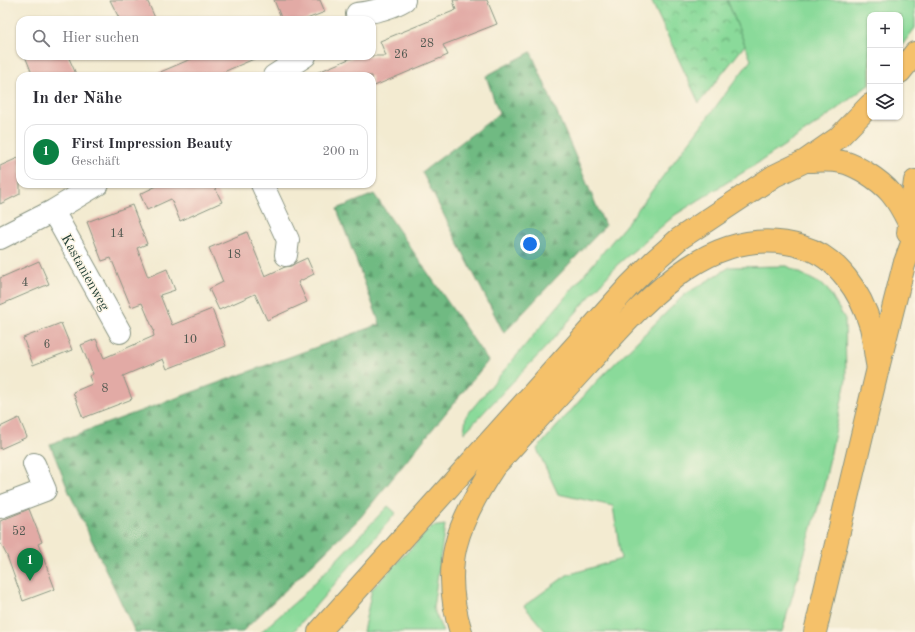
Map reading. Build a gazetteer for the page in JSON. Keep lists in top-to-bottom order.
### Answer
{
  "streets": {
    "street": ["Kastanienweg"]
  },
  "house_numbers": [
    "28",
    "26",
    "14",
    "18",
    "4",
    "10",
    "6",
    "8",
    "52"
  ],
  "page": {
    "map_buttons": ["+", "−"],
    "search": "Hier suchen",
    "heading": "In der Nähe",
    "list": [
      {
        "mark": "1",
        "name": "First Impression Beauty",
        "note": "Geschäft",
        "value": "200 m"
      }
    ],
    "pins": "1"
  }
}
